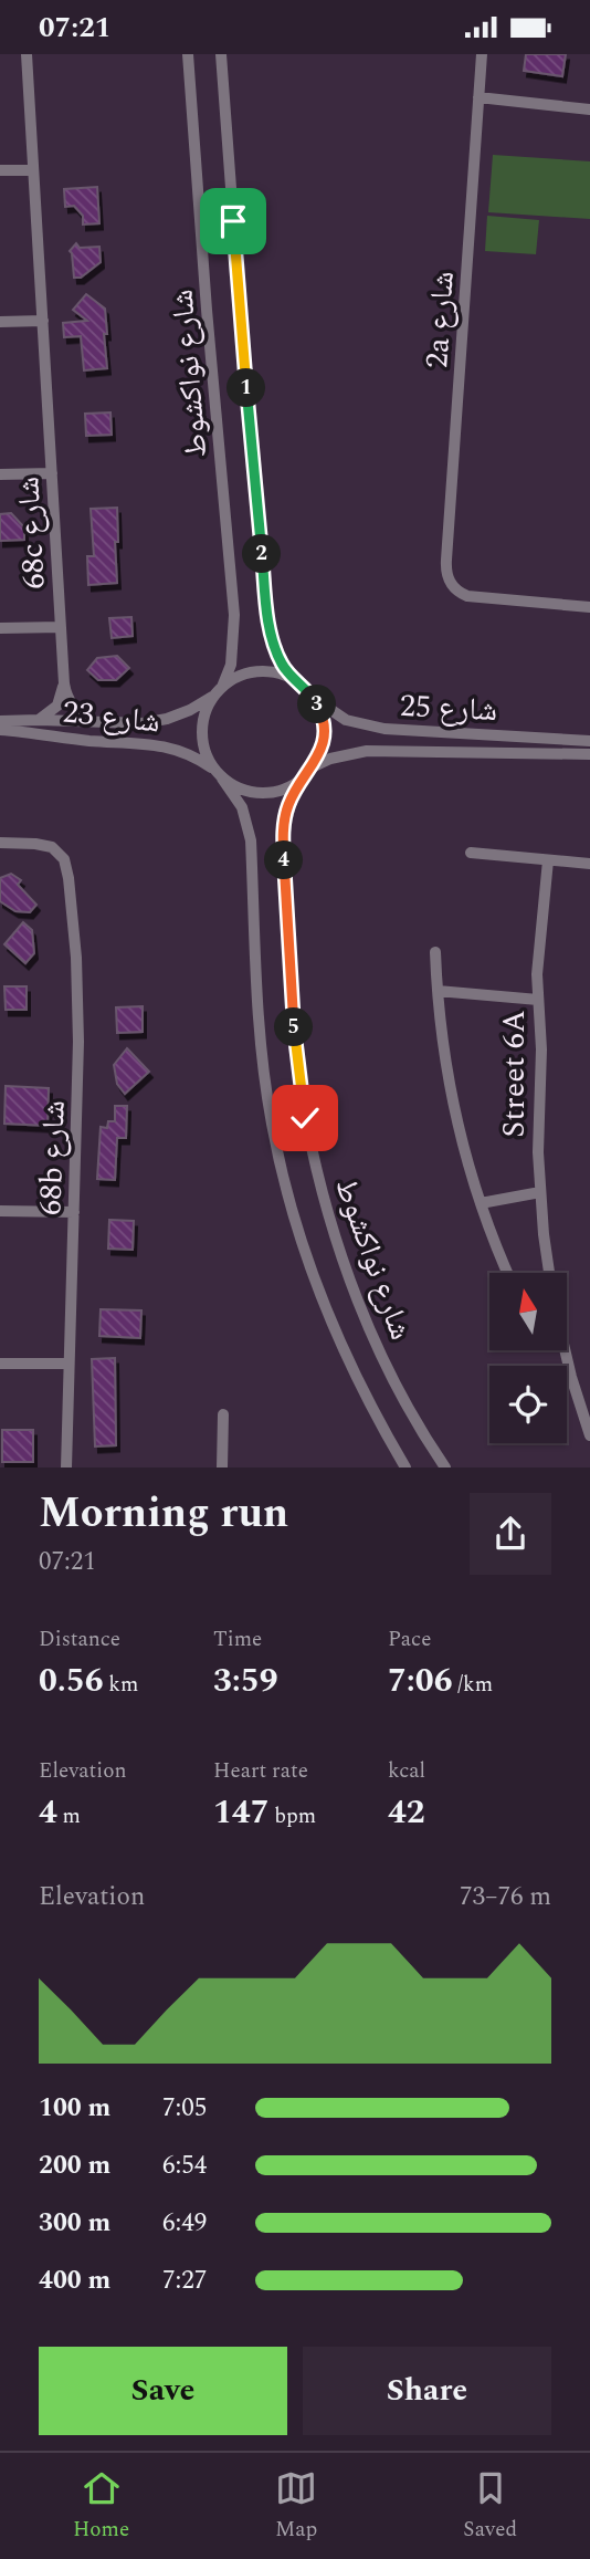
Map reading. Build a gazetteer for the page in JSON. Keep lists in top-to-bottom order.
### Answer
{
  "streets": {
    "street": [
      "2a شارع",
      "شارع نواكشوط",
      "68c شارع",
      "شارع 25",
      "شارع 23",
      "Street 6A",
      "68b شارع"
    ]
  },
  "crossings": [
    ["شارع نواكشوط", "شارع 25"],
    ["شارع نواكشوط", "شارع 23"],
    ["68c شارع", "شارع 23"],
    ["شارع 25", "شارع 23"]
  ],
  "north": "top",
  "page": {
    "status": "07:21",
    "pins": [
      "1",
      "2",
      "3",
      "4",
      "5"
    ],
    "heading": ["Morning run", "07:21"],
    "stats": [
      ["Distance", "0.56 km"],
      ["Time", "3:59"],
      ["Pace", "7:06 /km"],
      ["Elevation", "4 m"],
      ["Heart rate", "147 bpm"],
      ["kcal", "42"]
    ],
    "chart": ["Elevation", "73–76 m"],
    "list": [
      {
        "name": "100 m",
        "note": "7:05"
      },
      {
        "name": "200 m",
        "note": "6:54"
      },
      {
        "name": "300 m",
        "note": "6:49"
      },
      {
        "name": "400 m",
        "note": "7:27"
      }
    ],
    "buttons": ["Save", "Share"],
    "tabs": ["Home", "Map", "Saved"]
  }
}
